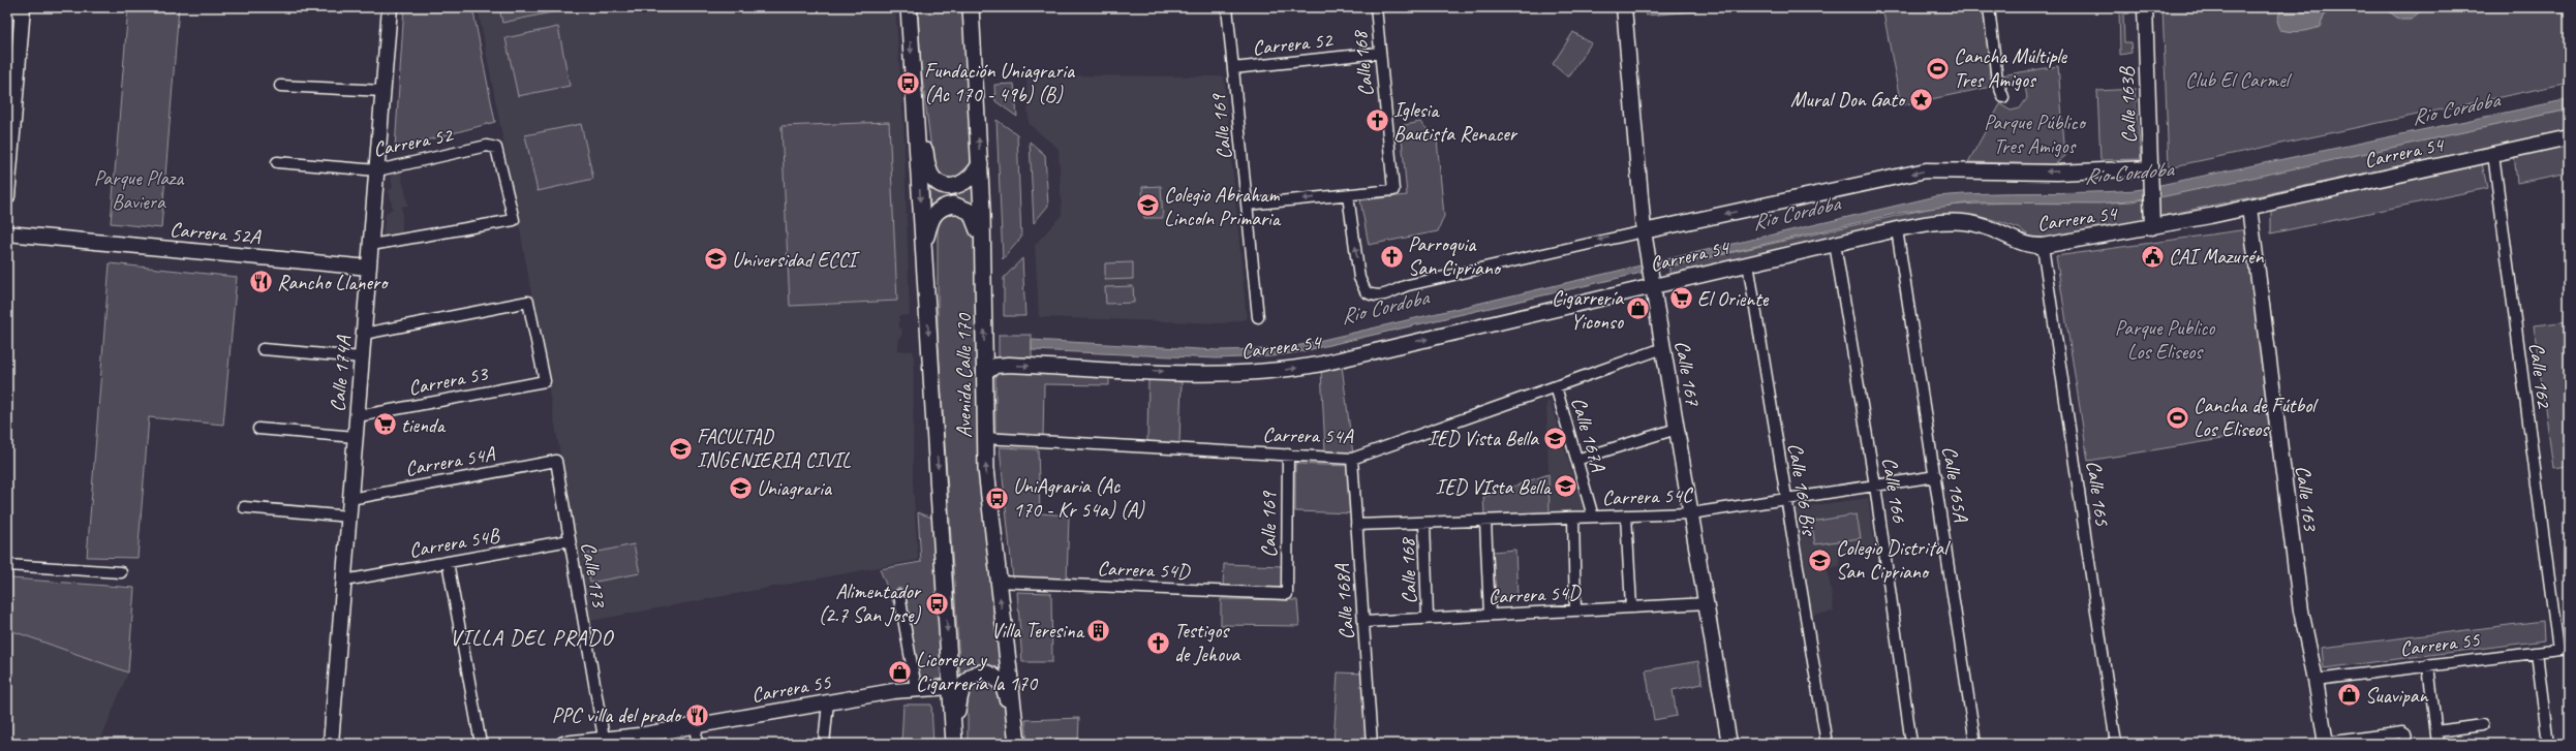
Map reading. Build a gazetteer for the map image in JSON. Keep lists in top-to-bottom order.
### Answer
{
  "streets": {
    "main road": ["Avenida Calle 170"],
    "street": [
      "Carrera 52",
      "Calle 168",
      "Calle 163B",
      "Calle 169",
      "Carrera 54",
      "Carrera 52A",
      "Calle 167",
      "Calle 174A",
      "Calle 162",
      "Carrera 53",
      "Calle 167A",
      "Carrera 54A",
      "Calle 165A",
      "Calle 166 Bis",
      "Calle 166",
      "Calle 165",
      "Carrera 54C",
      "Calle 163",
      "Carrera 54B",
      "Carrera 54D",
      "Calle 173",
      "Calle 168A",
      "Carrera 55"
    ]
  },
  "crossings": [
    ["Carrera 52", "Calle 168"],
    ["Carrera 52", "Calle 169"],
    ["Carrera 52", "Calle 174A"],
    ["Calle 168", "Carrera 54"],
    ["Calle 168", "Carrera 54C"],
    ["Calle 168", "Carrera 54D"],
    ["Calle 163B", "Carrera 54"],
    ["Calle 169", "Carrera 54A"],
    ["Calle 169", "Carrera 54D"],
    ["Carrera 54", "Calle 167"],
    ["Carrera 54", "Calle 162"],
    ["Carrera 54", "Avenida Calle 170"],
    ["Carrera 54", "Calle 165A"],
    ["Carrera 54", "Calle 166 Bis"],
    ["Carrera 54", "Calle 166"],
    ["Carrera 54", "Calle 165"],
    ["Carrera 54", "Calle 163"],
    ["Carrera 52A", "Calle 174A"],
    ["Calle 167", "Carrera 54A"],
    ["Calle 167", "Carrera 54C"],
    ["Calle 167", "Carrera 54D"],
    ["Calle 174A", "Carrera 53"],
    ["Calle 174A", "Carrera 54A"],
    ["Calle 174A", "Carrera 54B"],
    ["Calle 162", "Carrera 55"],
    ["Avenida Calle 170", "Carrera 54A"],
    ["Avenida Calle 170", "Carrera 54D"],
    ["Avenida Calle 170", "Carrera 55"],
    ["Calle 167A", "Carrera 54A"],
    ["Calle 167A", "Carrera 54C"],
    ["Carrera 54A", "Calle 173"],
    ["Carrera 54A", "Calle 168A"],
    ["Calle 165A", "Carrera 54C"],
    ["Calle 166 Bis", "Carrera 54C"],
    ["Calle 166", "Carrera 54C"],
    ["Carrera 54C", "Calle 168A"],
    ["Calle 163", "Carrera 55"],
    ["Carrera 54B", "Calle 173"],
    ["Carrera 54D", "Calle 168A"],
    ["Calle 173", "Carrera 55"]
  ],
  "districts": ["VILLA DEL PRADO"],
  "water": ["Rio Cordoba"],
  "parks": [
    "Club El Carmel",
    "Parque Público Tres Amigos",
    "Parque Plaza Baviera",
    "Parque Publico Los Eliseos"
  ],
  "places": {
    "sports": ["Cancha Múltiple Tres Amigos", "Cancha de Fútbol Los Eliseos"],
    "bus stop": ["Fundación Uniagraria (Ac 170 - 49b) (B)", "UniAgraria (Ac 170 - Kr 54a) (A)", "Alimentador (2.7 San Jose)"],
    "place": ["Mural Don Gato"],
    "church": ["Iglesia Bautista Renacer", "Parroquia San Cipriano", "Testigos de Jehova"],
    "school or university": [
      "Colegio Abraham Lincoln Primaria",
      "Universidad ECCI",
      "IED Vista Bella",
      "FACULTAD INGENIERIA CIVIL",
      "IED VIsta Bella",
      "Uniagraria",
      "Colegio Distrital San Cipriano"
    ],
    "public building": ["CAI Mazurén"],
    "restaurant": ["Rancho Llanero", "PPC villa del prado"],
    "supermarket": ["El Oriente", "tienda"],
    "shop": ["Cigarrería Yiconso", "Licorera y Cigarrería la 170", "Suavipan"],
    "building": ["Villa Teresina"]
  }
}
